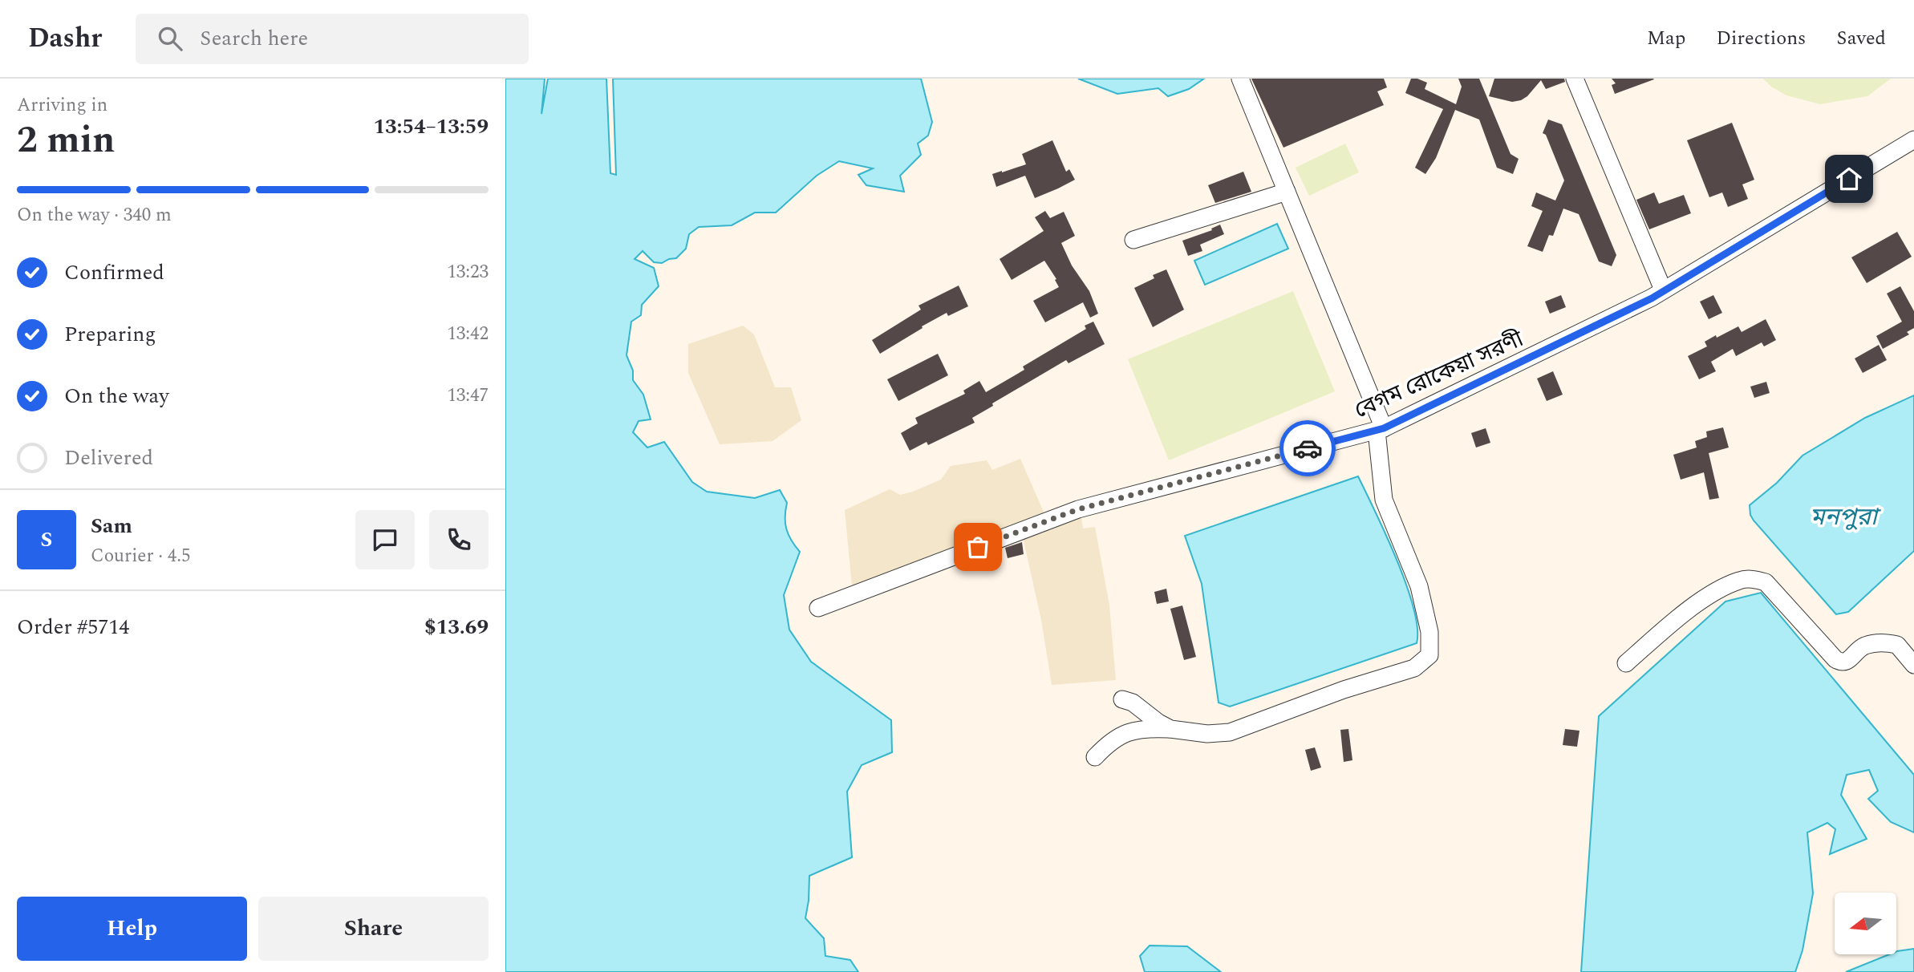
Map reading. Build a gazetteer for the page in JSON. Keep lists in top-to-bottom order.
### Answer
{
  "streets": {
    "street": ["বেগম রোকেয়া সরণী"]
  },
  "water": ["মনপুরা"],
  "north": "left",
  "page": {
    "header": "Dashr",
    "search": "Search here",
    "nav": ["Map", "Directions", "Saved"],
    "heading": ["2 min", "Arriving in", "13:54–13:59"],
    "panel": [
      "Sam",
      "Courier · 4.5",
      "Order #5714",
      "$13.69"
    ],
    "bar": "On the way · 340 m",
    "list": [
      ["Confirmed", "13:23"],
      ["Preparing", "13:42"],
      ["On the way", "13:47"],
      "Delivered"
    ],
    "round": "S",
    "buttons": ["Help", "Share"]
  }
}
